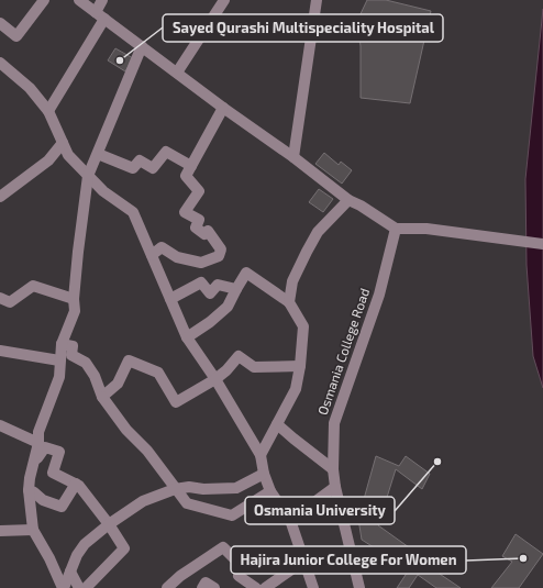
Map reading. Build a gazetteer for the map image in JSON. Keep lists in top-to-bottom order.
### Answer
{
  "streets": {
    "street": ["Osmania College Road"]
  },
  "places": ["Sayed Qurashi Multispeciality Hospital", "Osmania University", "Hajira Junior College For Women"]
}
